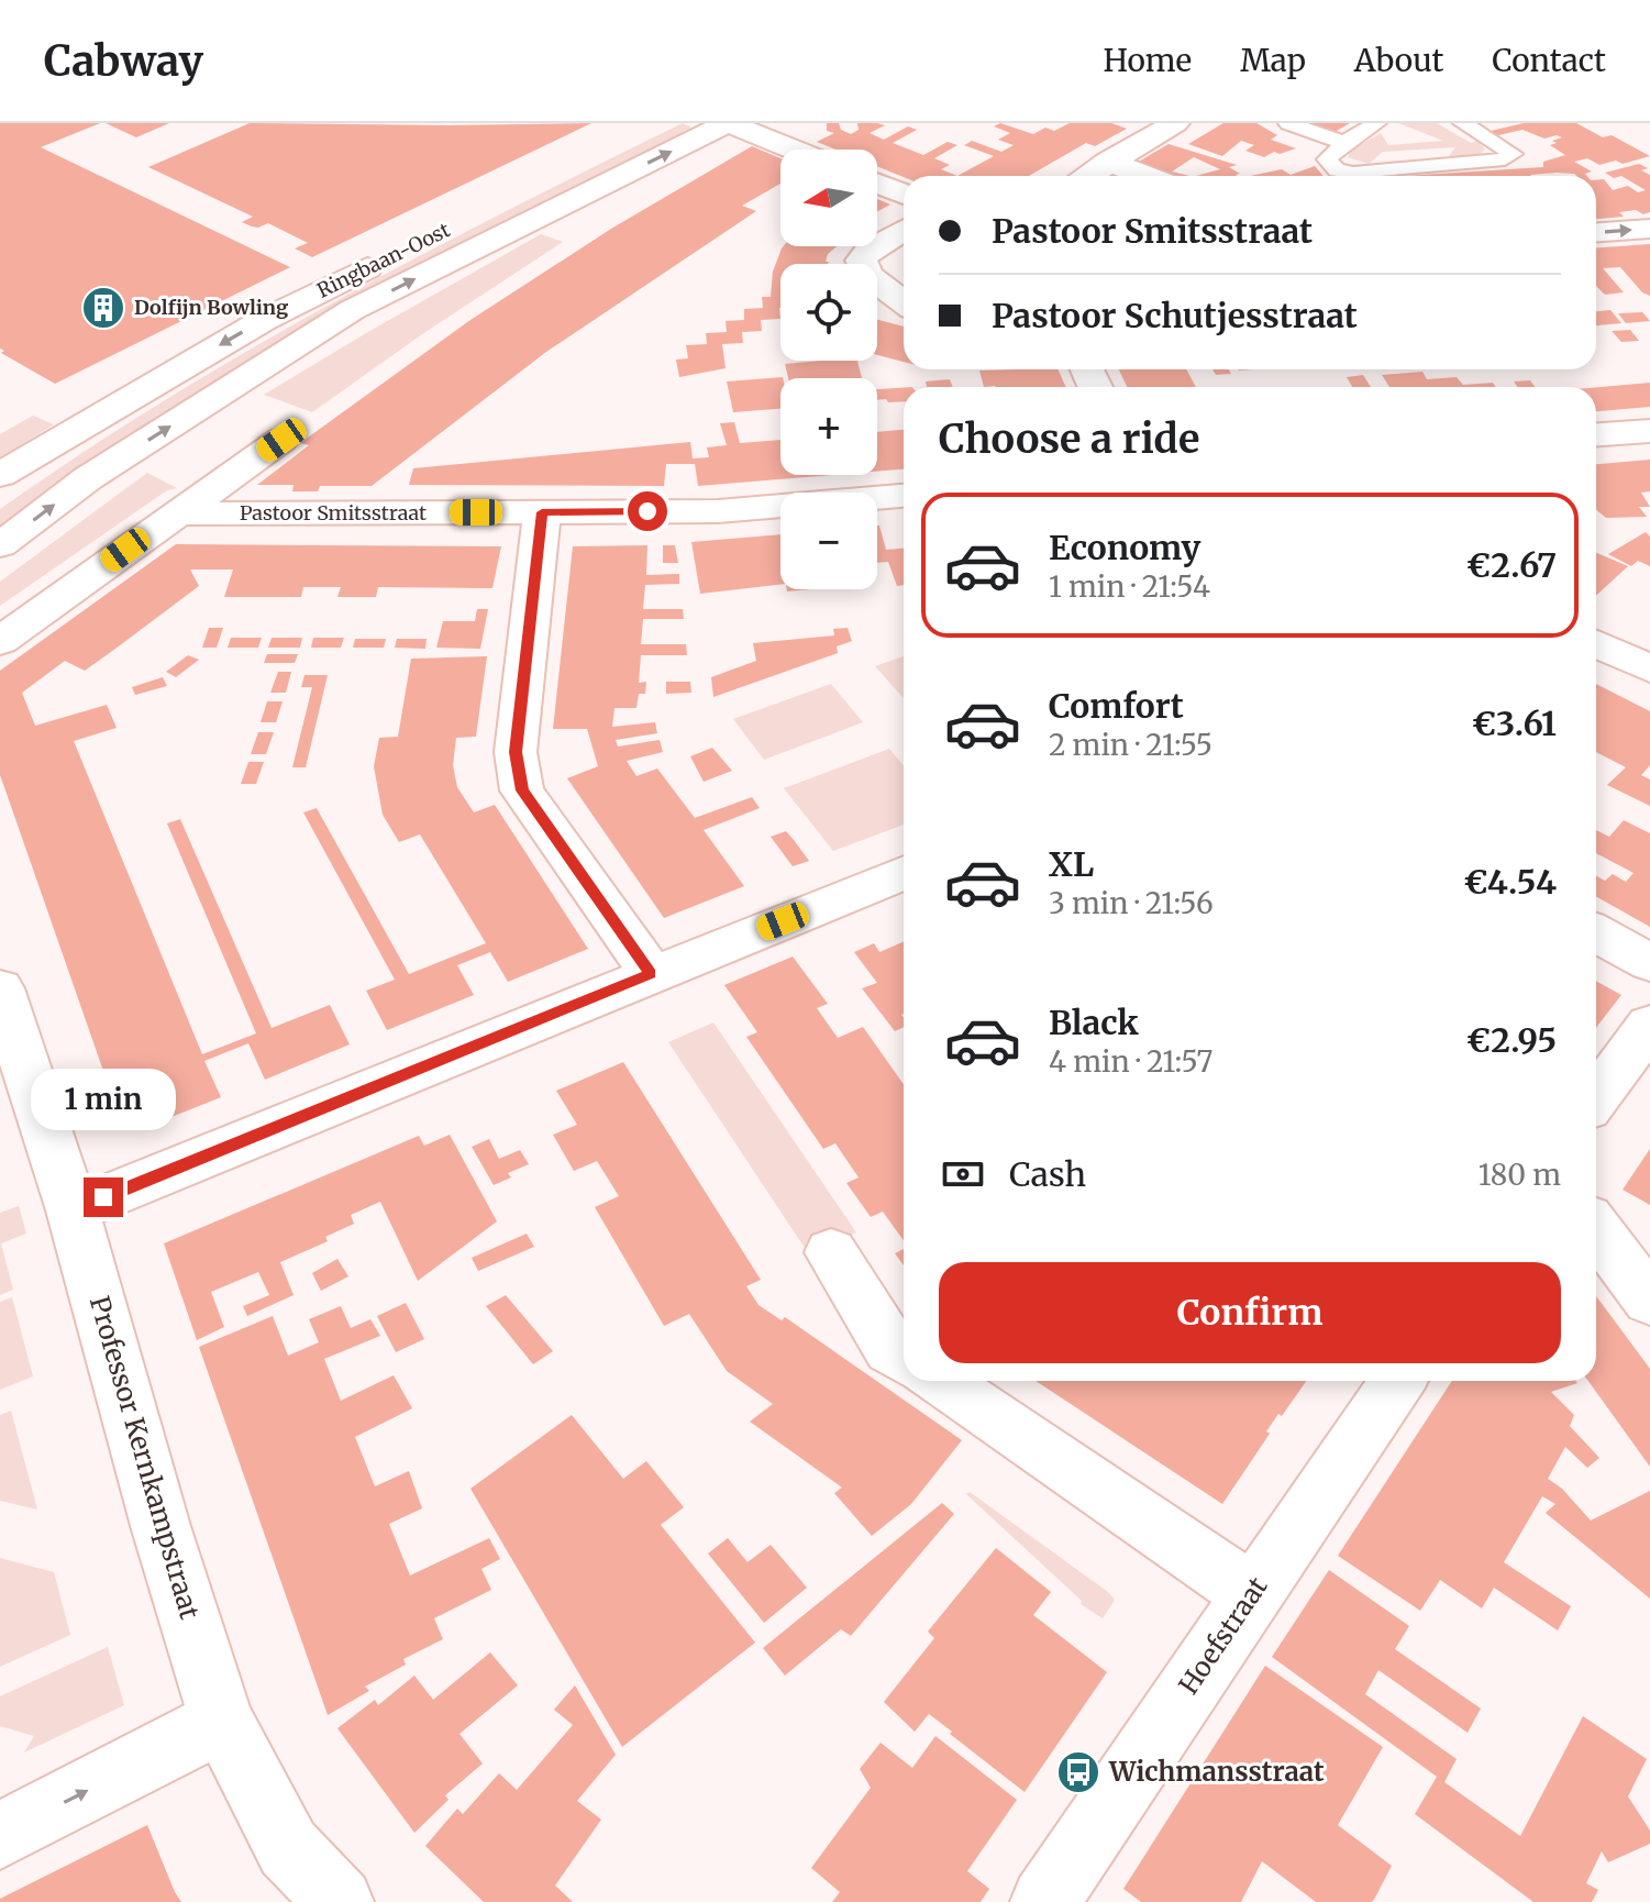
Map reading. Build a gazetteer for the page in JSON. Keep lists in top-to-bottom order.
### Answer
{
  "streets": {
    "street": [
      "Ringbaan-Oost",
      "Pastoor Smitsstraat",
      "Professor Kernkampstraat",
      "Hoefstraat"
    ]
  },
  "places": {
    "building": ["Dolfijn Bowling"],
    "bus stop": ["Wichmansstraat"]
  },
  "north": "left",
  "page": {
    "header": "Cabway",
    "nav": [
      "Home",
      "Map",
      "About",
      "Contact"
    ],
    "map_buttons": ["+", "−"],
    "banner": ["Pastoor Smitsstraat", "Pastoor Schutjesstraat"],
    "heading": "Choose a ride",
    "list": [
      {
        "name": "Economy",
        "note": "1 min · 21:54",
        "value": "€2.67"
      },
      {
        "name": "Comfort",
        "note": "2 min · 21:55",
        "value": "€3.61"
      },
      {
        "name": "XL",
        "note": "3 min · 21:56",
        "value": "€4.54"
      },
      {
        "name": "Black",
        "note": "4 min · 21:57",
        "value": "€2.95"
      }
    ],
    "bubble": "1 min",
    "pay": ["Cash", "180 m"],
    "buttons": "Confirm"
  }
}
